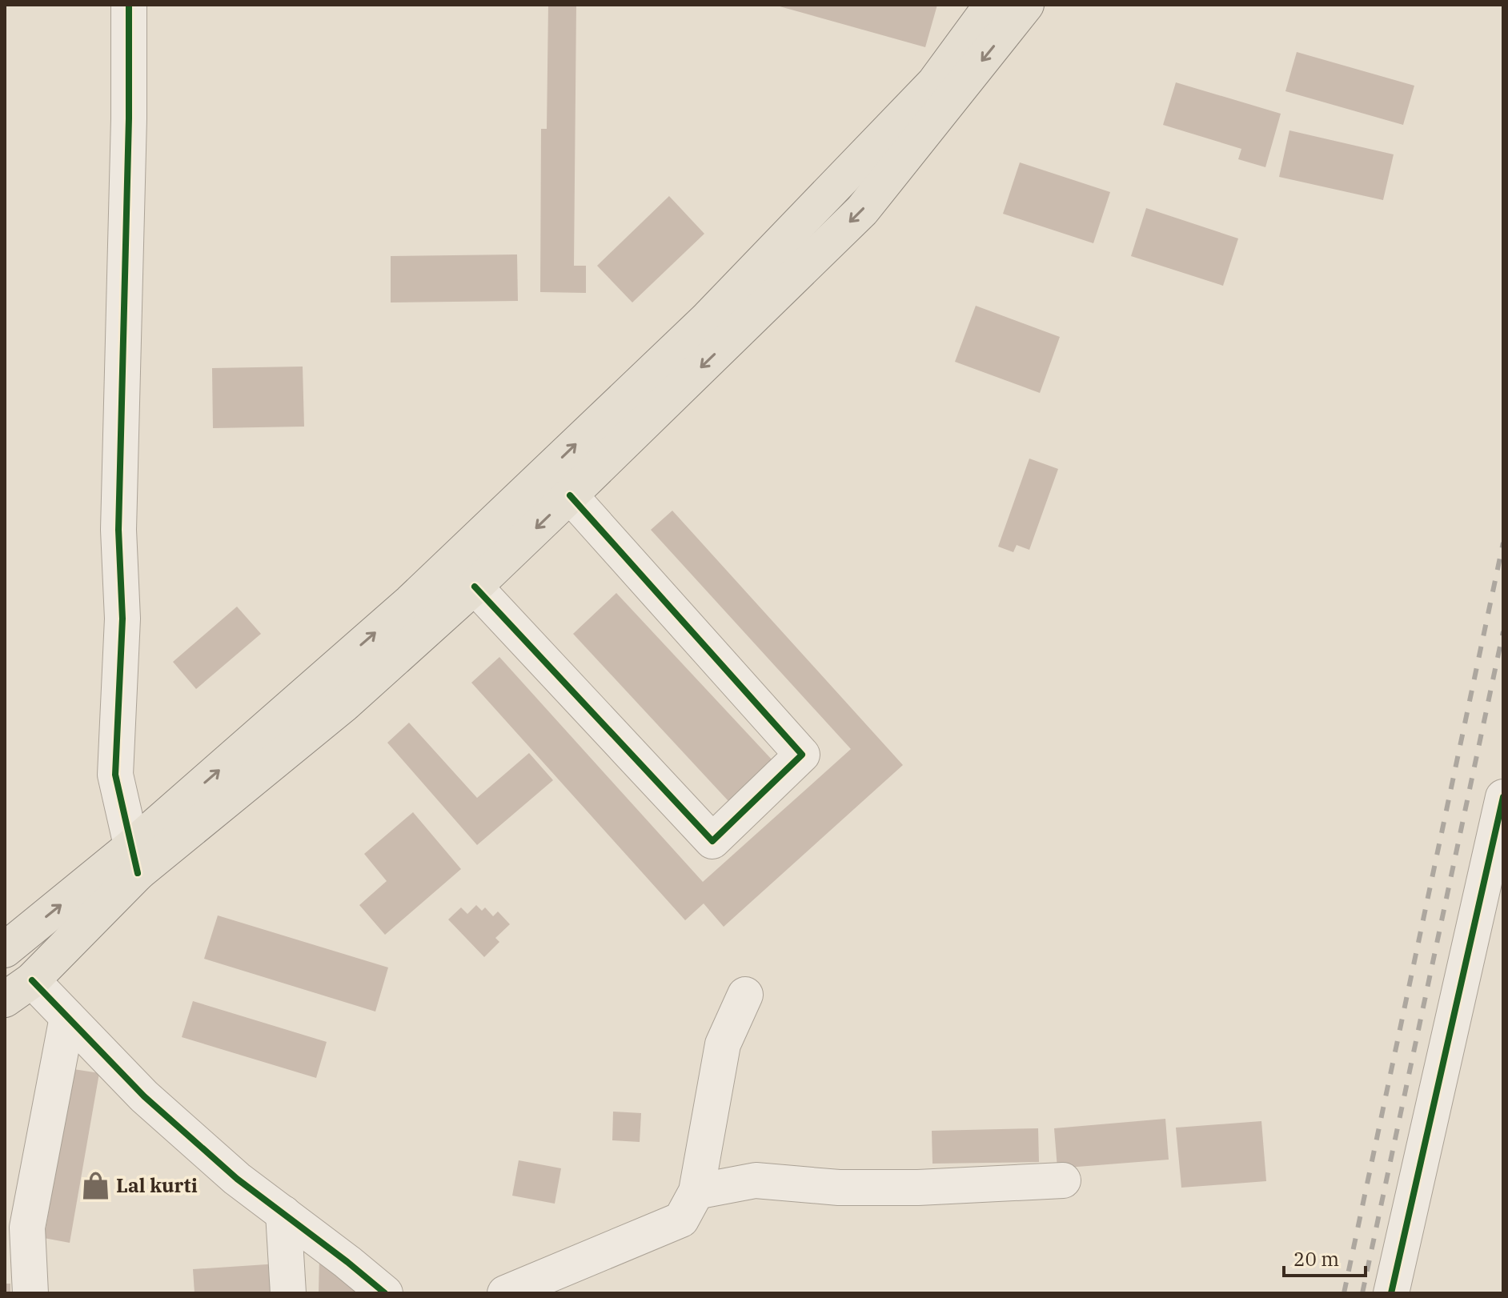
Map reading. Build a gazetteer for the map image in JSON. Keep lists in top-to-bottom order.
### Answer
{
  "places": {
    "shop": ["Lal kurti"]
  },
  "scale_bar": "20 m"
}
